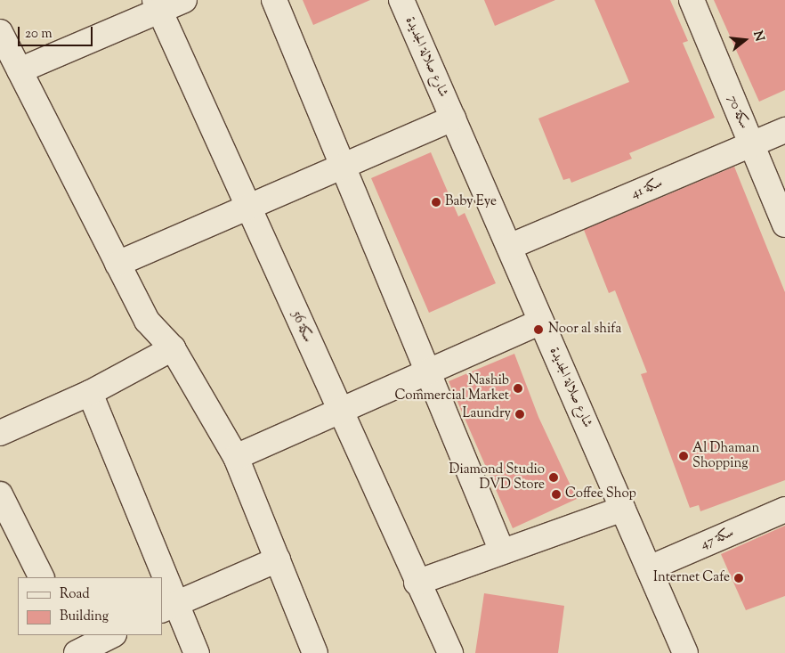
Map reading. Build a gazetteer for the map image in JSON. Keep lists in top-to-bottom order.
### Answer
{
  "streets": {
    "street": [
      "شارع صلالة الجديدة",
      "سكة 70",
      "سكة 41",
      "سكة 56",
      "سكة 47"
    ]
  },
  "crossings": [
    ["شارع صلالة الجديدة", "سكة 41"],
    ["شارع صلالة الجديدة", "سكة 47"],
    ["سكة 70", "سكة 41"]
  ],
  "places": [
    "Baby Eye",
    "Noor al shifa",
    "Nashib Commercial Market",
    "Laundry",
    "Al Dhaman Shopping",
    "Diamond Studio DVD Store",
    "Coffee Shop",
    "Internet Cafe"
  ],
  "legend": ["Road", "Building"],
  "scale_bar": "20 m",
  "north": "right"
}
